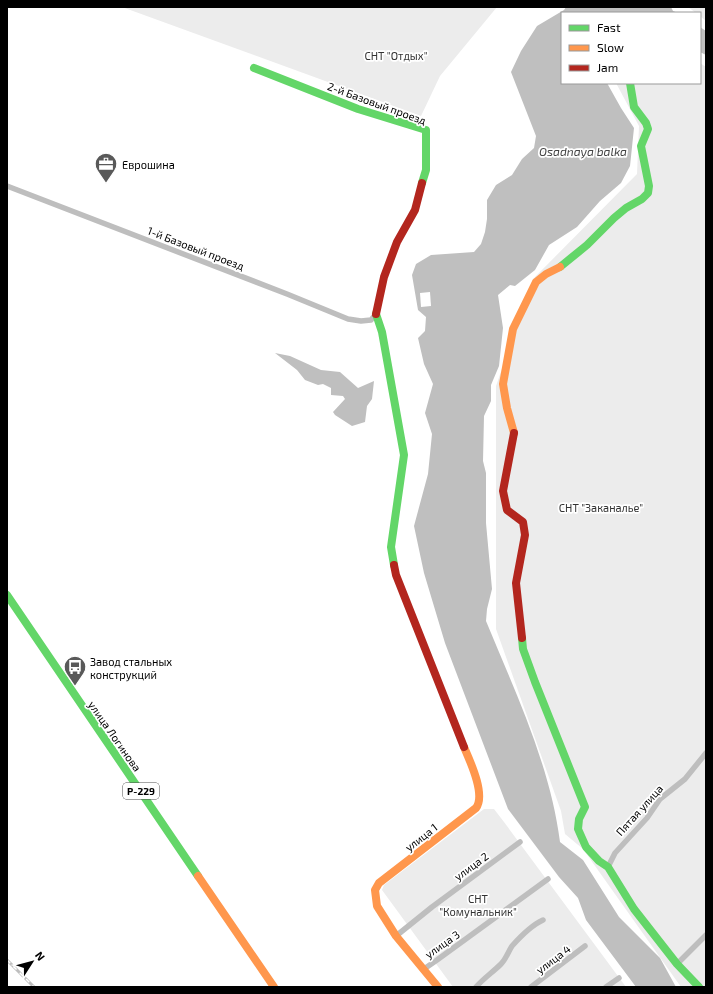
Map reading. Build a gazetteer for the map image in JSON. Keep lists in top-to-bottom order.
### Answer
{
  "streets": {
    "street": [
      "2-й Базовый проезд",
      "1-й Базовый проезд",
      "улица Логинова",
      "Р-229",
      "Пятая улица",
      "улица 1",
      "улица 2",
      "улица 3",
      "улица 4"
    ]
  },
  "crossings": [
    ["2-й Базовый проезд", "1-й Базовый проезд"],
    ["2-й Базовый проезд", "улица 1"],
    ["1-й Базовый проезд", "улица 1"],
    ["улица 1", "улица 2"]
  ],
  "water": ["Osadnaya balka"],
  "parks": ["СНТ \"Отдых\"", "СНТ \"Заканалье\"", "СНТ \"Комунальник\""],
  "places": {
    "office": ["Еврошина"],
    "bus stop": ["Завод стальных конструкций"]
  },
  "legend": ["Fast", "Slow", "Jam"],
  "north": "top right"
}
